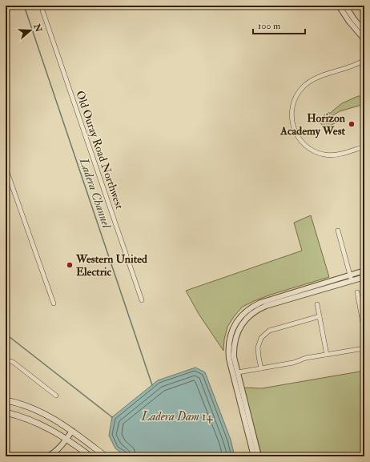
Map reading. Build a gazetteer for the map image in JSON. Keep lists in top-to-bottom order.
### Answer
{
  "streets": {
    "street": ["Old Ouray Road Northwest"]
  },
  "water": ["Ladera Channel", "Ladera Dam 14"],
  "places": ["Horizon Academy West", "Western United Electric"],
  "scale_bar": "100 m",
  "north": "right"
}
